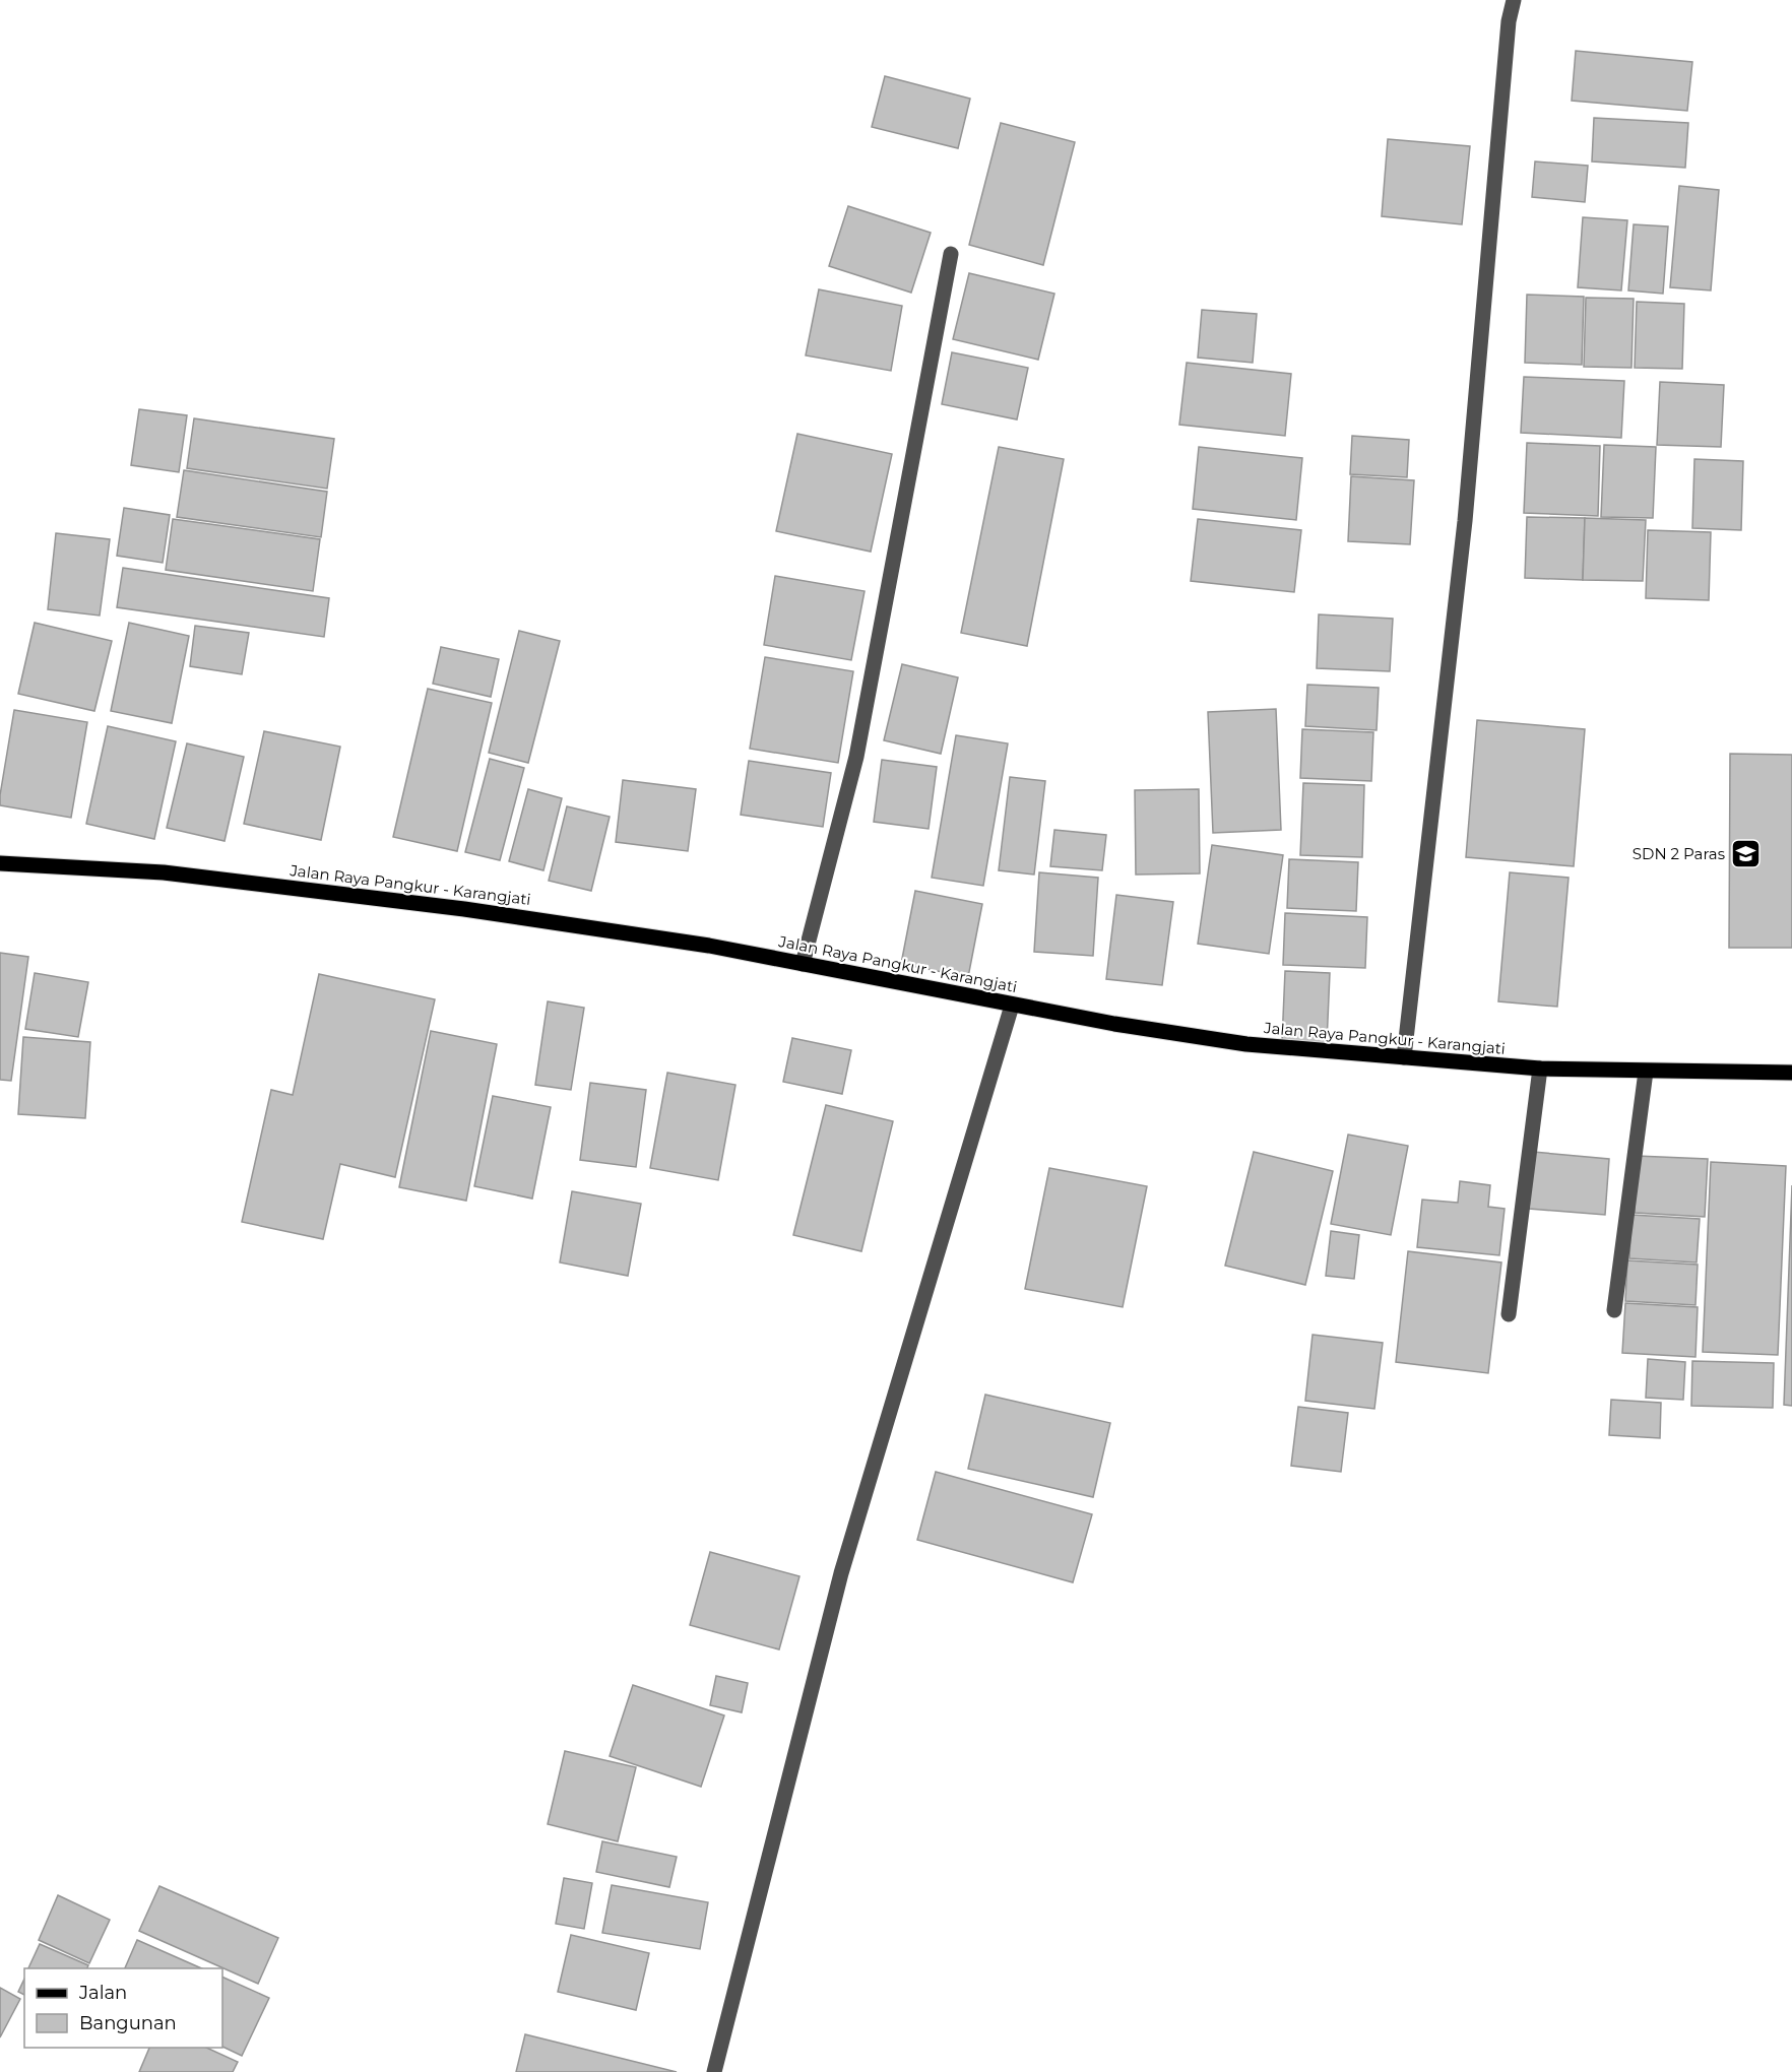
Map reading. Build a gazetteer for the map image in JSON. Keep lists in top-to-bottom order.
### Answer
{
  "streets": {
    "main road": ["Jalan Raya Pangkur - Karangjati"]
  },
  "places": {
    "school or university": ["SDN 2 Paras"]
  },
  "legend": ["Jalan", "Bangunan"]
}
